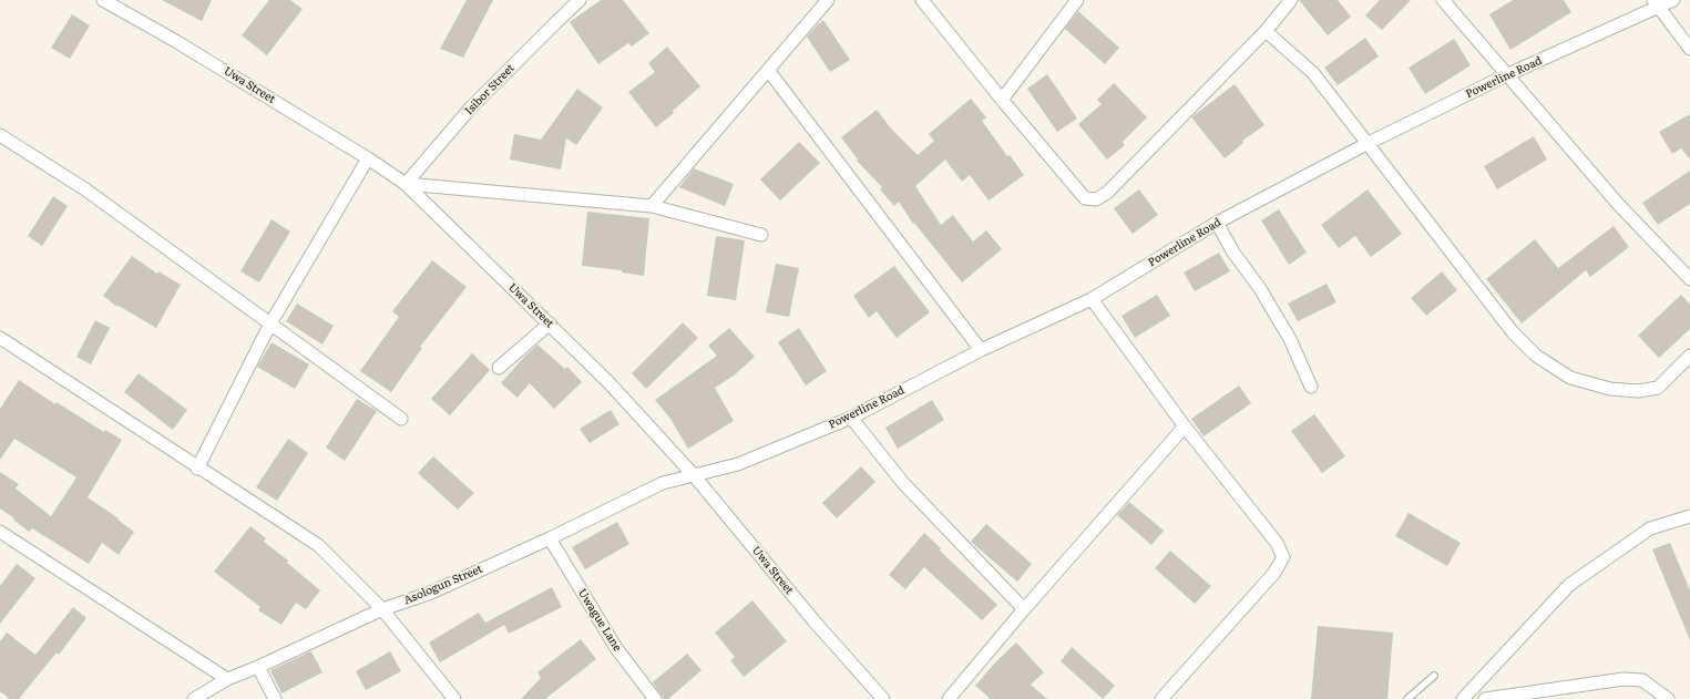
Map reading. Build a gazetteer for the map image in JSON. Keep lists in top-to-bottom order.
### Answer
{
  "streets": {
    "street": [
      "Powerline Road",
      "Uwa Street",
      "Isibor Street",
      "Asologun Street",
      "Uwague Lane"
    ]
  },
  "crossings": [
    ["Powerline Road", "Uwa Street"],
    ["Powerline Road", "Asologun Street"],
    ["Uwa Street", "Isibor Street"],
    ["Uwa Street", "Asologun Street"],
    ["Asologun Street", "Uwague Lane"]
  ]
}
